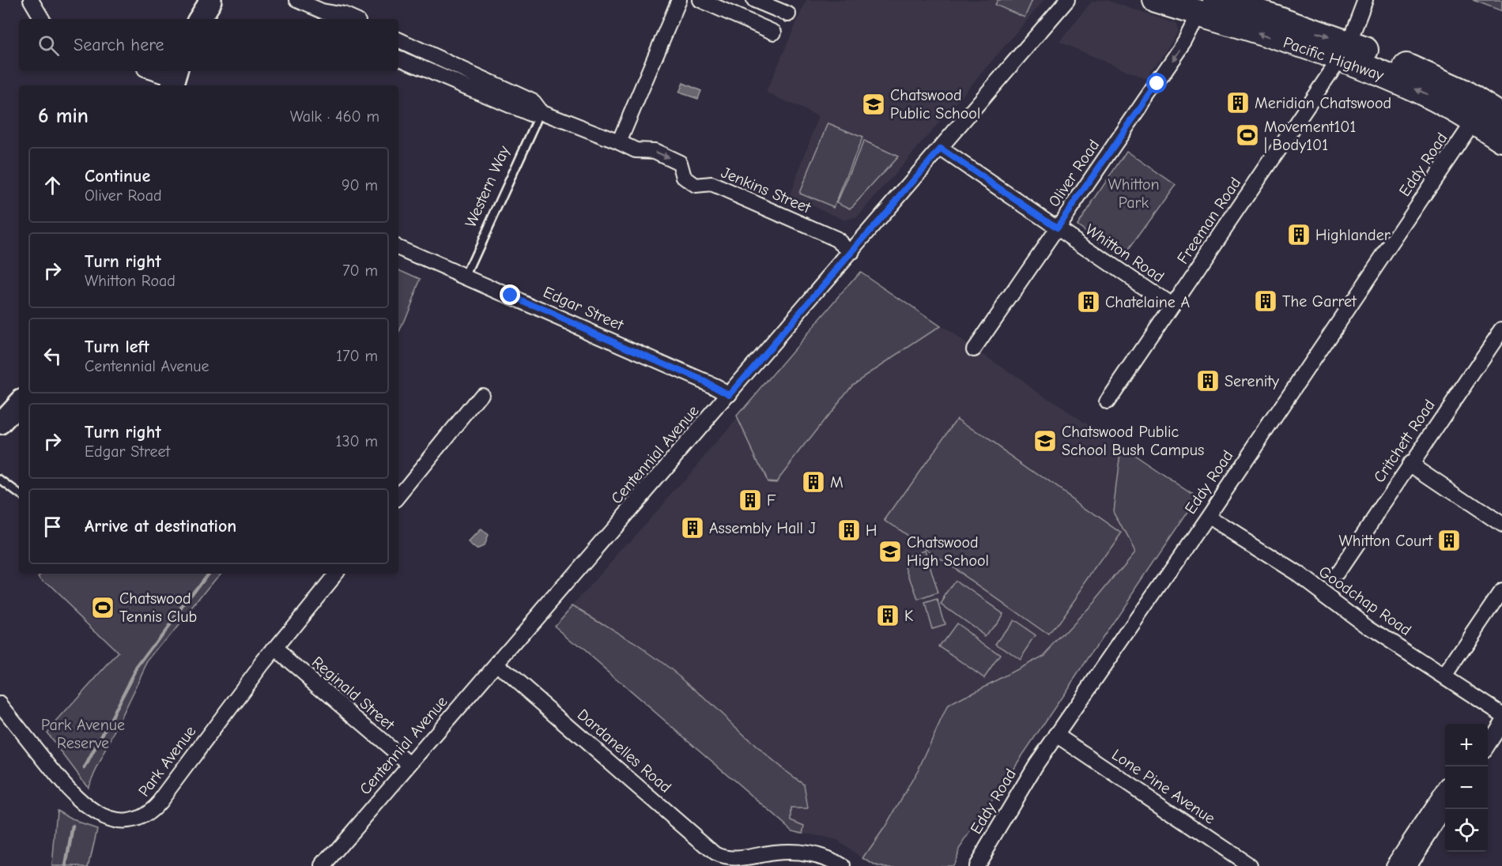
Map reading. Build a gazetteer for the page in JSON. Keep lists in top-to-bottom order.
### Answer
{
  "streets": {
    "highway": ["Pacific Highway"],
    "street": [
      "Eddy Road",
      "Oliver Road",
      "Jenkins Street",
      "Freeman Road",
      "Whitton Road",
      "Edgar Street",
      "Critchett Road",
      "Centennial Avenue",
      "Goodchap Road",
      "Reginald Street",
      "Dardanelles Road",
      "Park Avenue",
      "Lone Pine Avenue"
    ],
    "lane": ["Western Way"]
  },
  "crossings": [
    ["Pacific Highway", "Eddy Road"],
    ["Pacific Highway", "Oliver Road"],
    ["Pacific Highway", "Freeman Road"],
    ["Eddy Road", "Goodchap Road"],
    ["Eddy Road", "Lone Pine Avenue"],
    ["Oliver Road", "Whitton Road"],
    ["Western Way", "Jenkins Street"],
    ["Western Way", "Edgar Street"],
    ["Jenkins Street", "Centennial Avenue"],
    ["Freeman Road", "Whitton Road"],
    ["Whitton Road", "Centennial Avenue"],
    ["Edgar Street", "Centennial Avenue"],
    ["Centennial Avenue", "Reginald Street"],
    ["Centennial Avenue", "Dardanelles Road"],
    ["Reginald Street", "Park Avenue"]
  ],
  "one_way": ["Oliver Road", "Jenkins Street"],
  "parks": ["Whitton Park", "Park Avenue Reserve"],
  "places": {
    "building": [
      "Meridian Chatswood",
      "Highlander",
      "The Garret",
      "Chatelaine A",
      "Serenity",
      "M",
      "F",
      "Assembly Hall J",
      "H",
      "Whitton Court",
      "K"
    ],
    "school or university": ["Chatswood Public School", "Chatswood Public School Bush Campus", "Chatswood High School"],
    "sports": ["Movement101 | Body101", "Chatswood Tennis Club"]
  },
  "page": {
    "search": "Search here",
    "heading": ["6 min", "Walk · 460 m"],
    "list": [
      ["Continue", "Oliver Road", "90 m"],
      ["Turn right", "Whitton Road", "70 m"],
      ["Turn left", "Centennial Avenue", "170 m"],
      ["Turn right", "Edgar Street", "130 m"],
      "Arrive at destination"
    ],
    "map_buttons": ["+", "−"]
  }
}
